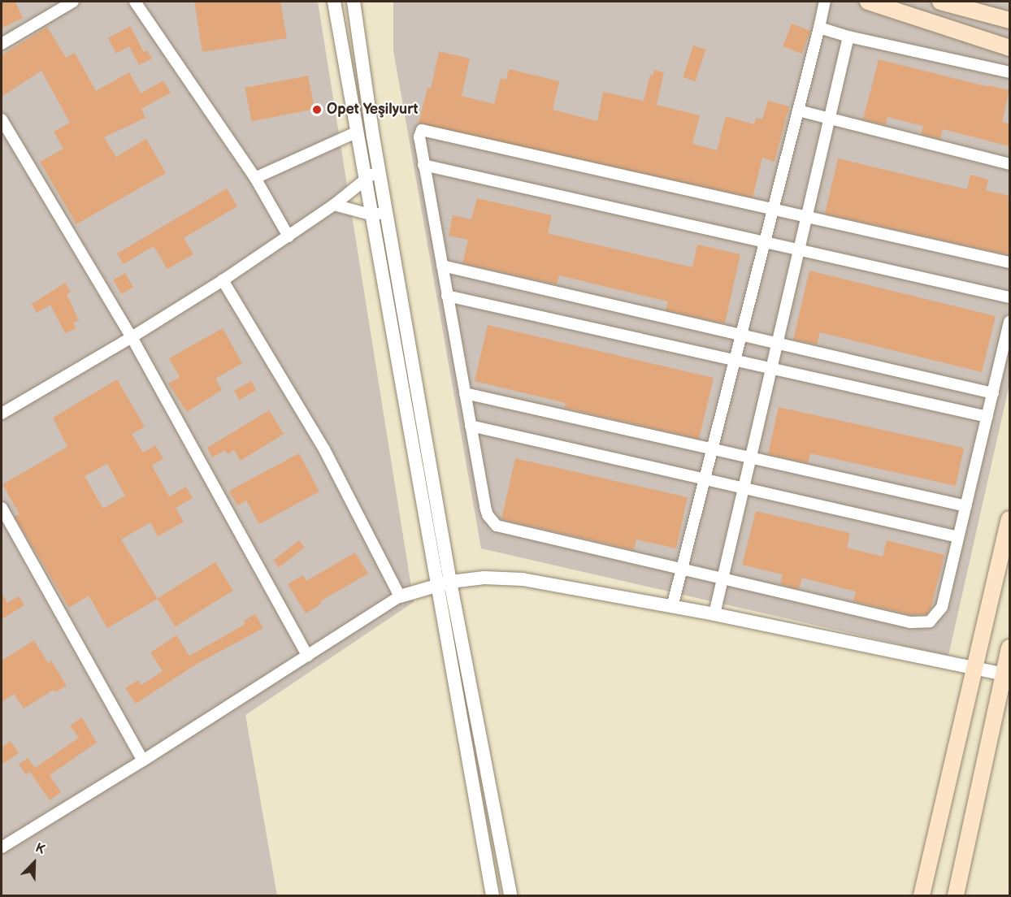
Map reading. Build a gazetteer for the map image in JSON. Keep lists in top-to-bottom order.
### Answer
{
  "places": ["Opet Yeşilyurt"],
  "north": "top right"
}
